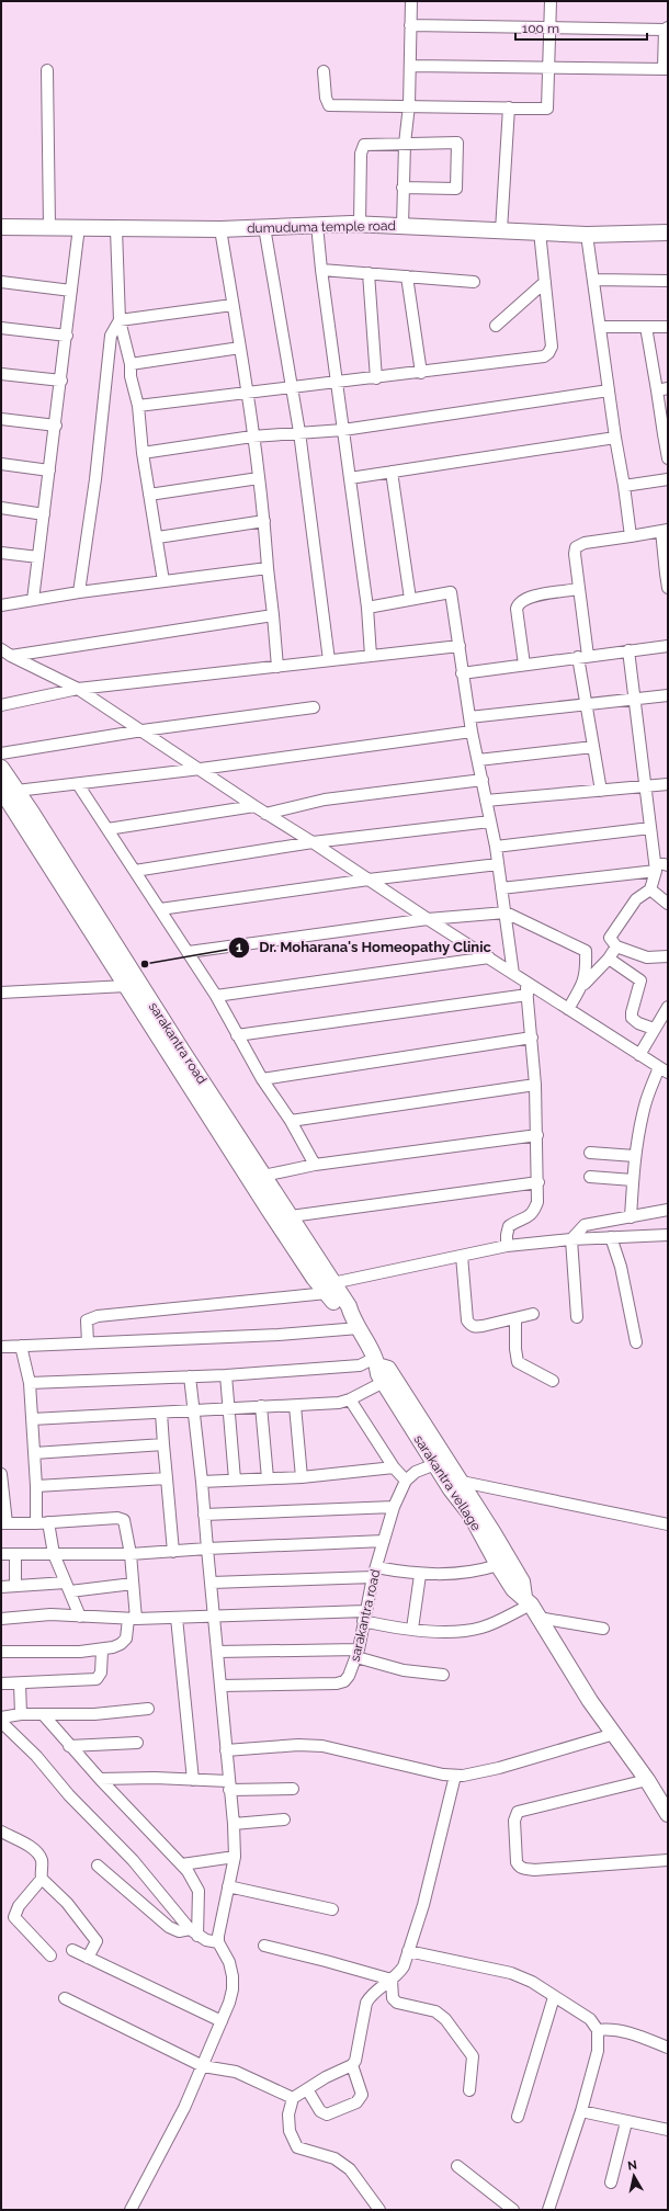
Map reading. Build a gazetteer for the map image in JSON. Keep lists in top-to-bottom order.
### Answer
{
  "streets": {
    "street": ["dumuduma temple road", "sarakantra road", "sarakantra vellage"]
  },
  "crossings": [
    ["sarakantra road", "sarakantra vellage"]
  ],
  "places": ["Dr. Moharana's Homeopathy Clinic"],
  "scale_bar": "100 m",
  "north": "top"
}
